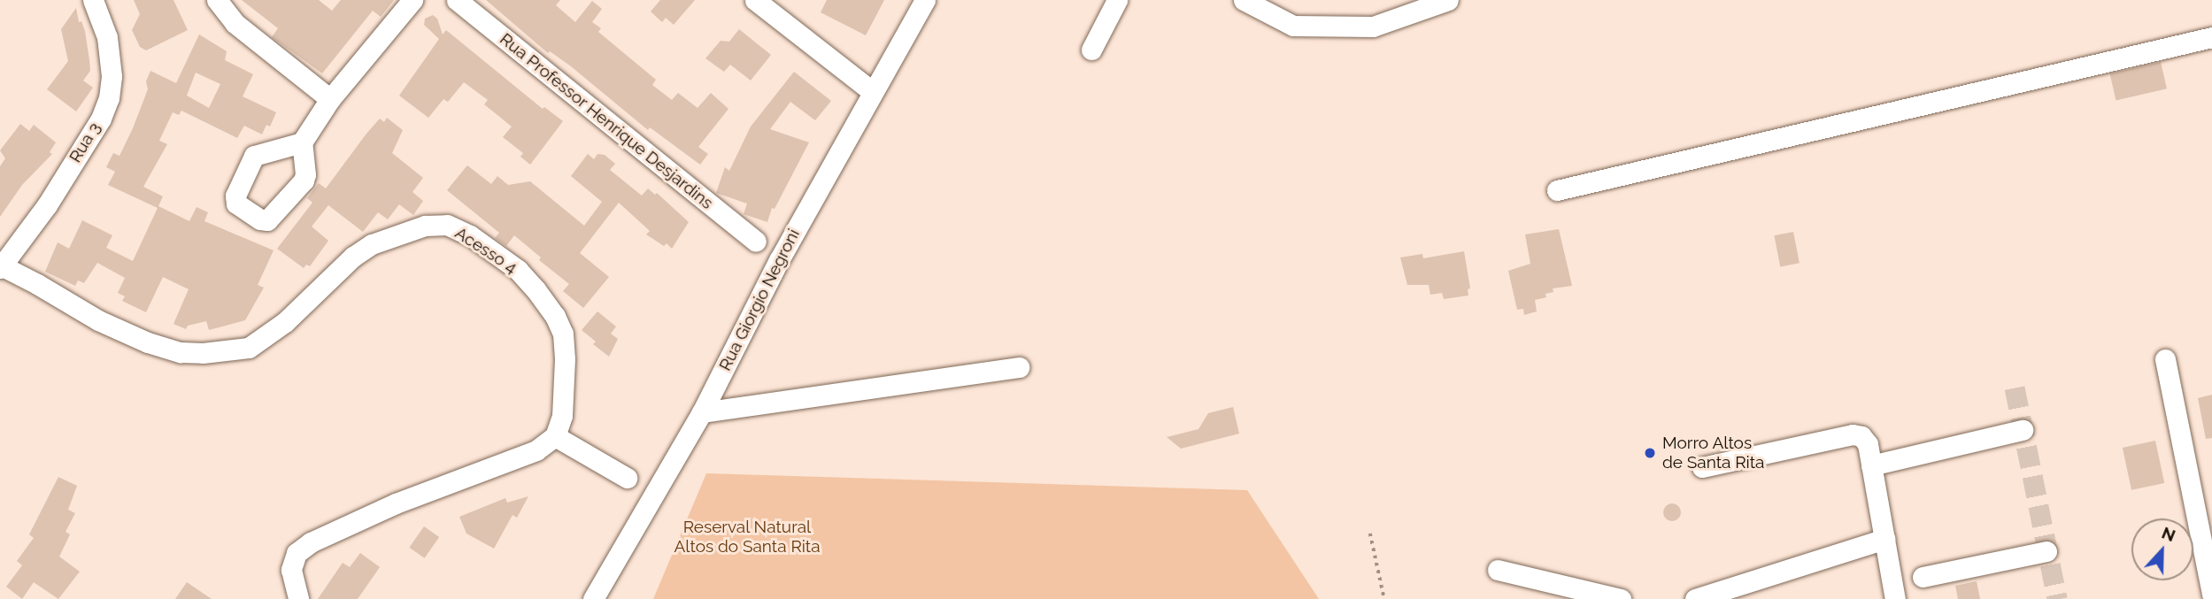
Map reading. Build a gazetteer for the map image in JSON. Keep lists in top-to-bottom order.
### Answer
{
  "streets": {
    "street": [
      "Rua Professor Henrique Desjardins",
      "Rua 3",
      "Acesso 4",
      "Rua Giorgio Negroni"
    ]
  },
  "crossings": [
    ["Rua 3", "Acesso 4"]
  ],
  "parks": ["Reserval Natural Altos do Santa Rita"],
  "places": ["Morro Altos de Santa Rita"],
  "north": "top"
}
